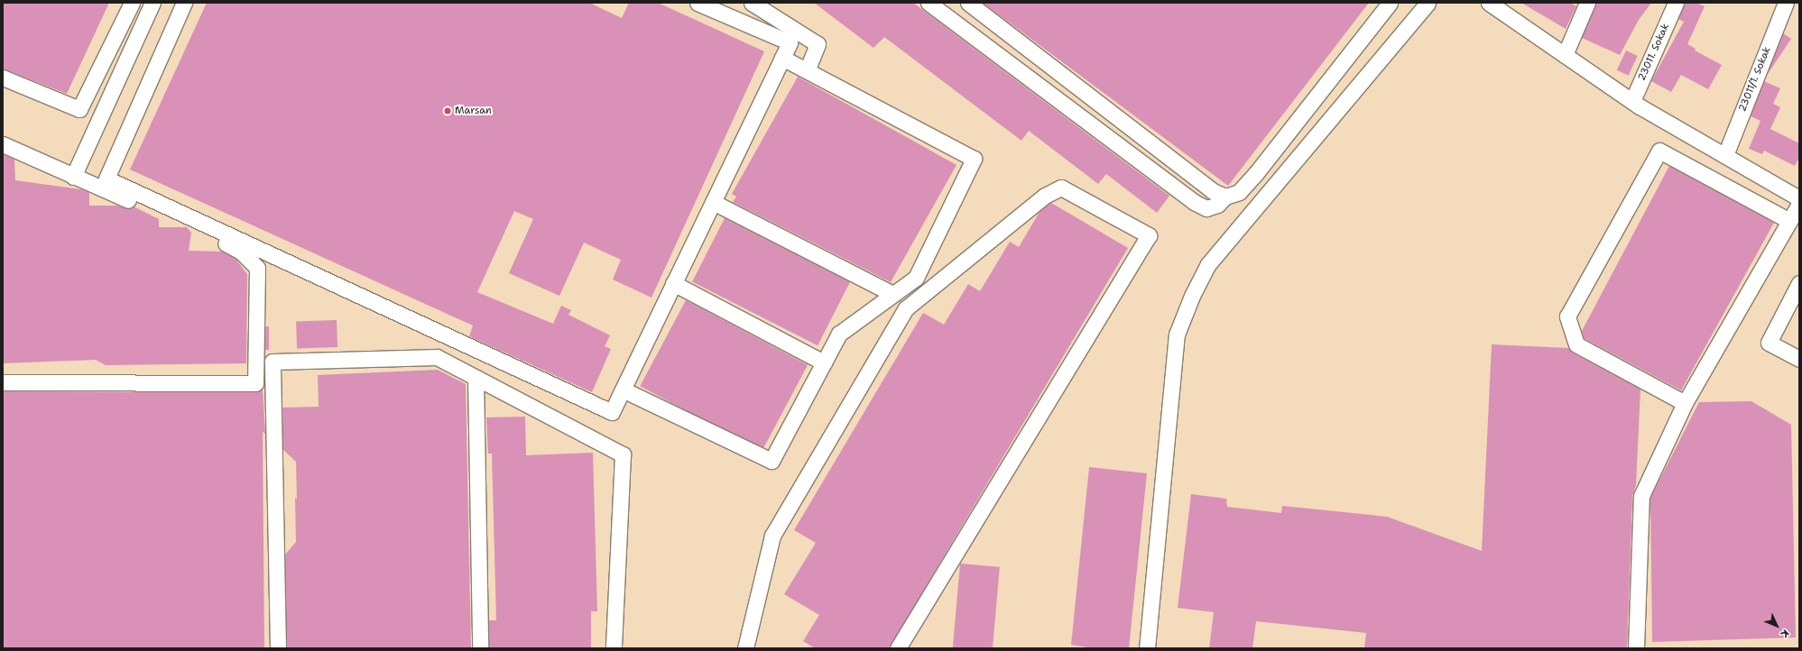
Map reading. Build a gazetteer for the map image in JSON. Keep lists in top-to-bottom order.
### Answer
{
  "streets": {
    "street": ["23011. Sokak", "23011/1. Sokak"]
  },
  "places": ["Marsan"],
  "north": "bottom right"
}
